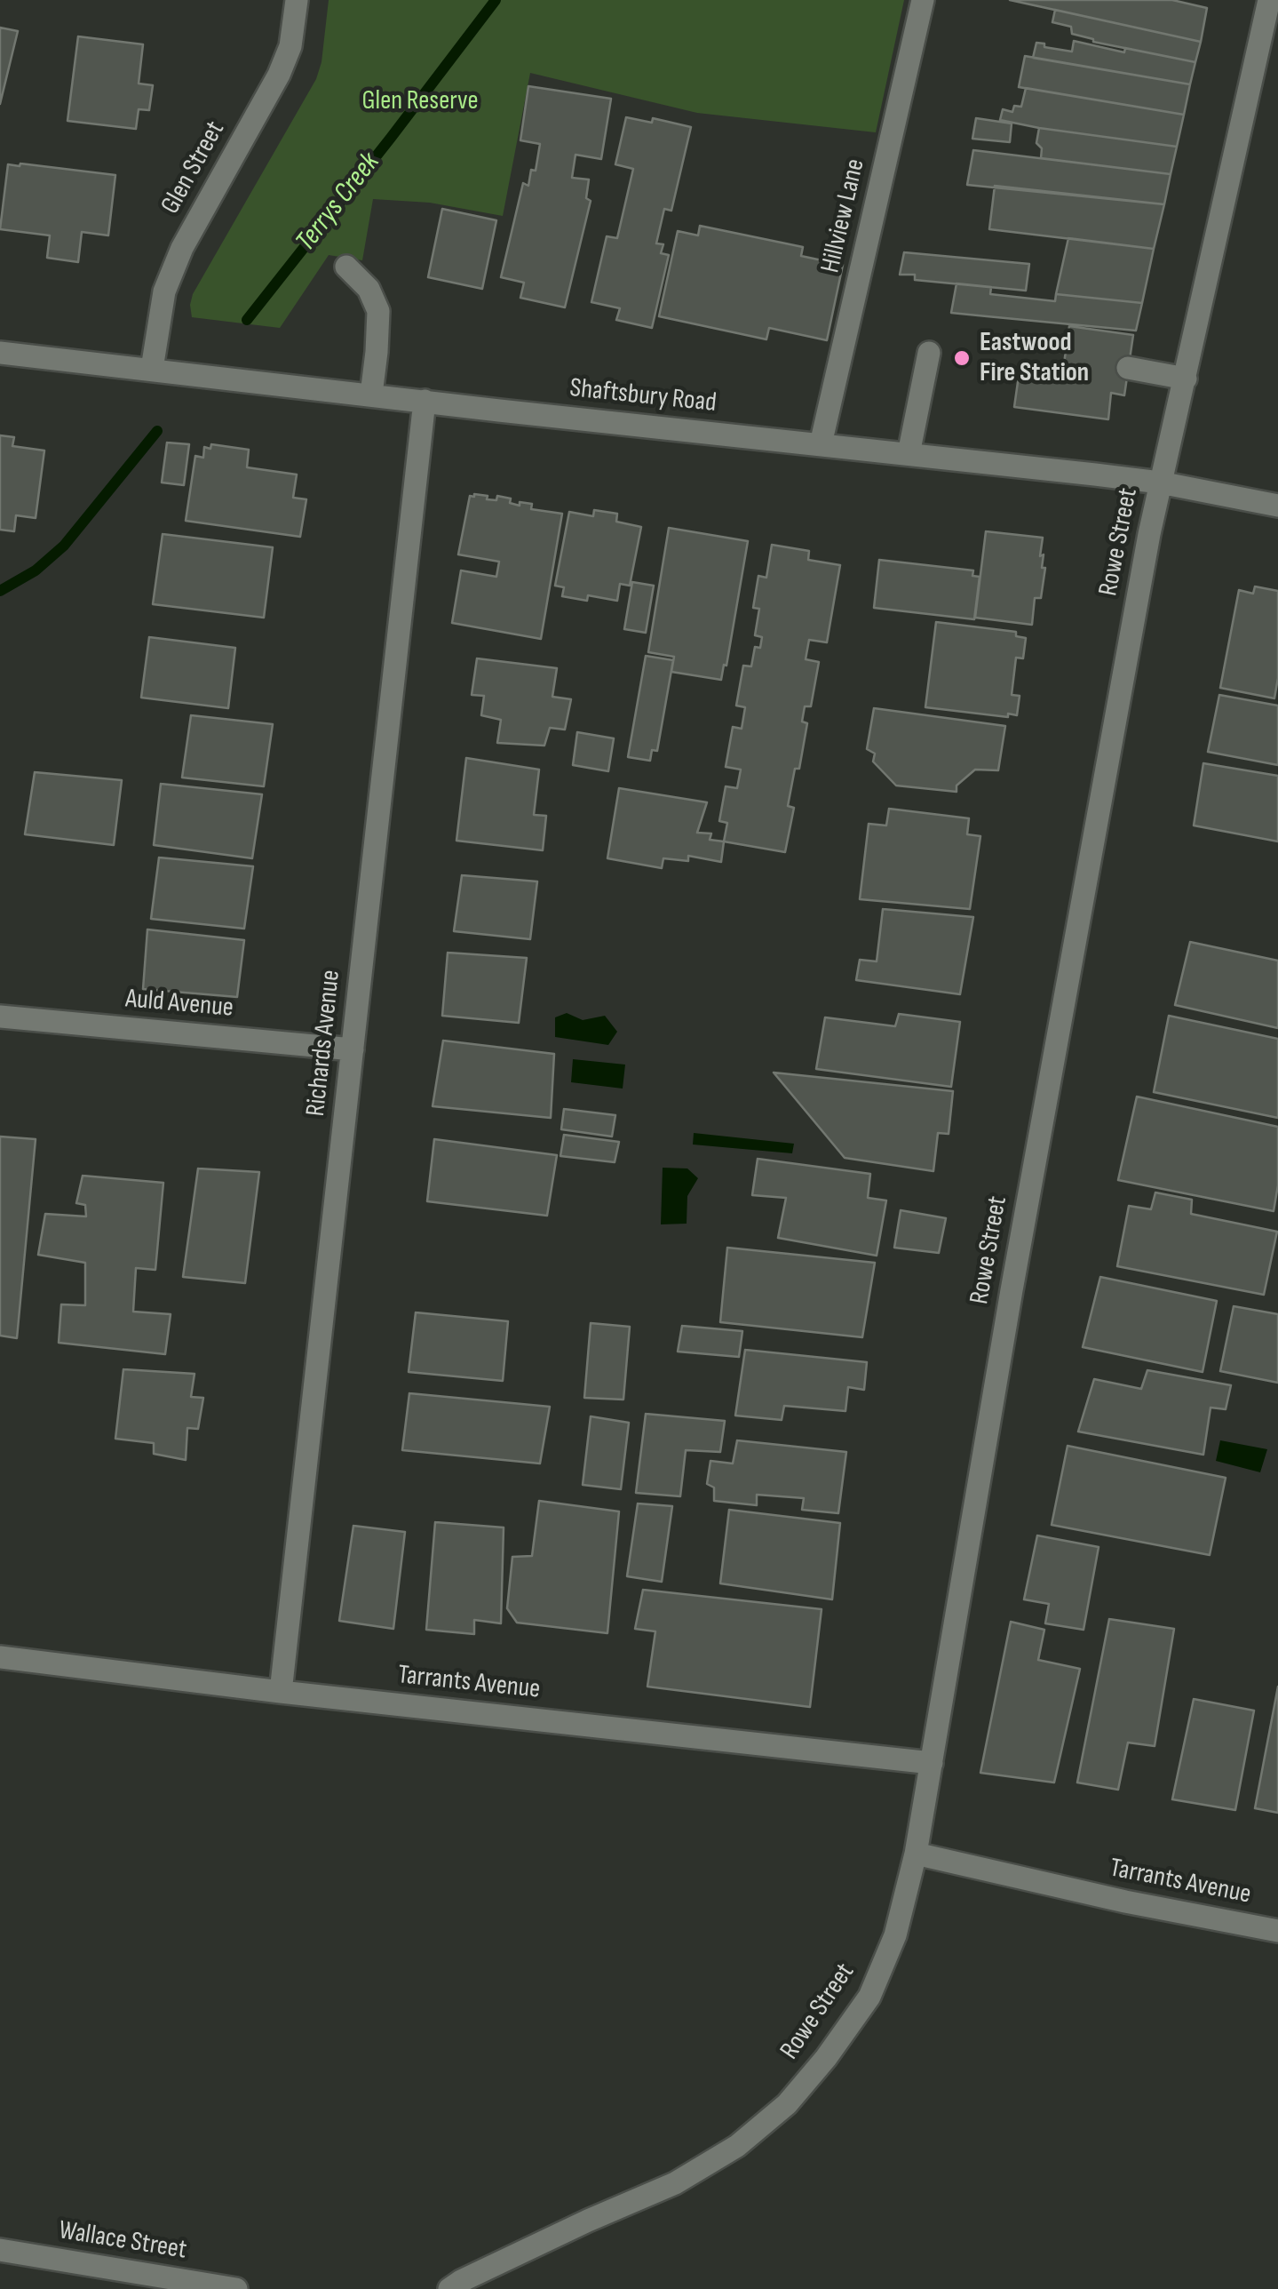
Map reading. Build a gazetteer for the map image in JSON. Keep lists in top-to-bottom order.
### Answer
{
  "streets": {
    "street": [
      "Glen Street",
      "Hillview Lane",
      "Shaftsbury Road",
      "Rowe Street",
      "Auld Avenue",
      "Richards Avenue",
      "Tarrants Avenue",
      "Wallace Street"
    ]
  },
  "crossings": [
    ["Glen Street", "Shaftsbury Road"],
    ["Hillview Lane", "Shaftsbury Road"],
    ["Shaftsbury Road", "Rowe Street"],
    ["Shaftsbury Road", "Richards Avenue"],
    ["Rowe Street", "Tarrants Avenue"],
    ["Auld Avenue", "Richards Avenue"],
    ["Richards Avenue", "Tarrants Avenue"]
  ],
  "water": ["Terrys Creek"],
  "parks": ["Glen Reserve"],
  "places": ["Eastwood Fire Station"]
}
